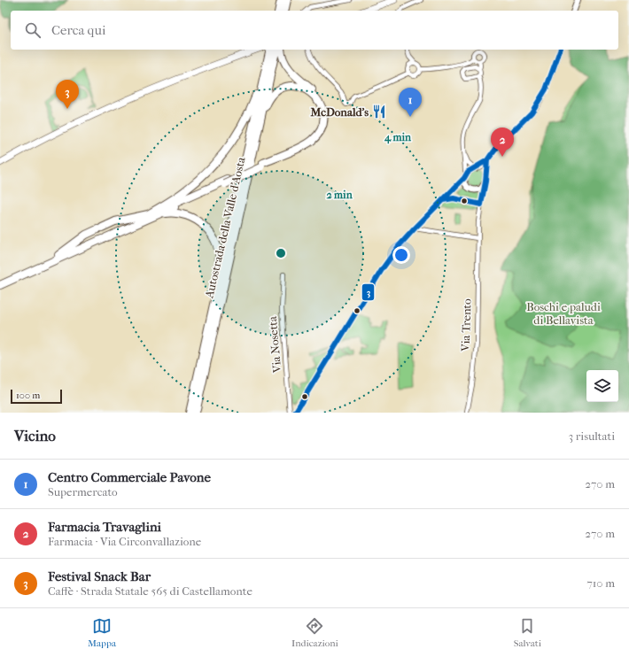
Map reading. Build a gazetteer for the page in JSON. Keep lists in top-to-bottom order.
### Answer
{
  "streets": {
    "highway": ["Autostrada della Valle d'Aosta"],
    "street": ["Via Trento", "Via Nosetta"]
  },
  "parks": ["Boschi e paludi di Bellavista"],
  "places": {
    "restaurant": ["McDonald's"]
  },
  "lines": ["transit line 3"],
  "scale_bar": "100 m",
  "page": {
    "search": "Cerca qui",
    "pins": ["3", "1", "2"],
    "scale": "100 m",
    "heading": ["Vicino", "3 risultati"],
    "list": [
      {
        "mark": "1",
        "name": "Centro Commerciale Pavone",
        "note": "Supermercato",
        "value": "270 m"
      },
      {
        "mark": "2",
        "name": "Farmacia Travaglini",
        "note": "Farmacia · Via Circonvallazione",
        "value": "270 m"
      },
      {
        "mark": "3",
        "name": "Festival Snack Bar",
        "note": "Caffè · Strada Statale 565 di Castellamonte",
        "value": "710 m"
      }
    ],
    "nav": ["Mappa", "Indicazioni", "Salvati"]
  },
  "rings": ["4 min", "2 min"]
}
